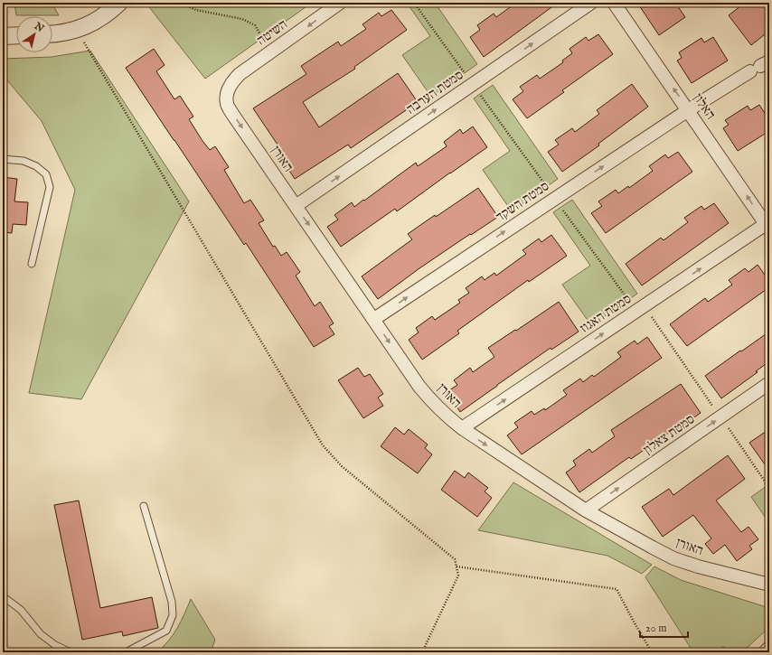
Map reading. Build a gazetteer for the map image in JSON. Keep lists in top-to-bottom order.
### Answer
{
  "streets": {
    "street": [
      "השיטה",
      "סמטת הערבה",
      "האלון",
      "האורן",
      "סמטת השקד",
      "סמטת האגוז",
      "סמטת צאלון"
    ]
  },
  "crossings": [
    ["השיטה", "האורן"],
    ["סמטת הערבה", "האורן"],
    ["האלון", "סמטת השקד"],
    ["האלון", "סמטת האגוז"],
    ["האורן", "סמטת השקד"],
    ["האורן", "סמטת האגוז"],
    ["האורן", "סמטת צאלון"]
  ],
  "one_way": [
    "השיטה",
    "סמטת הערבה",
    "האלון",
    "האורן",
    "סמטת השקד",
    "סמטת האגוז",
    "סמטת צאלון"
  ],
  "scale_bar": "20 m",
  "north": "top right"
}
